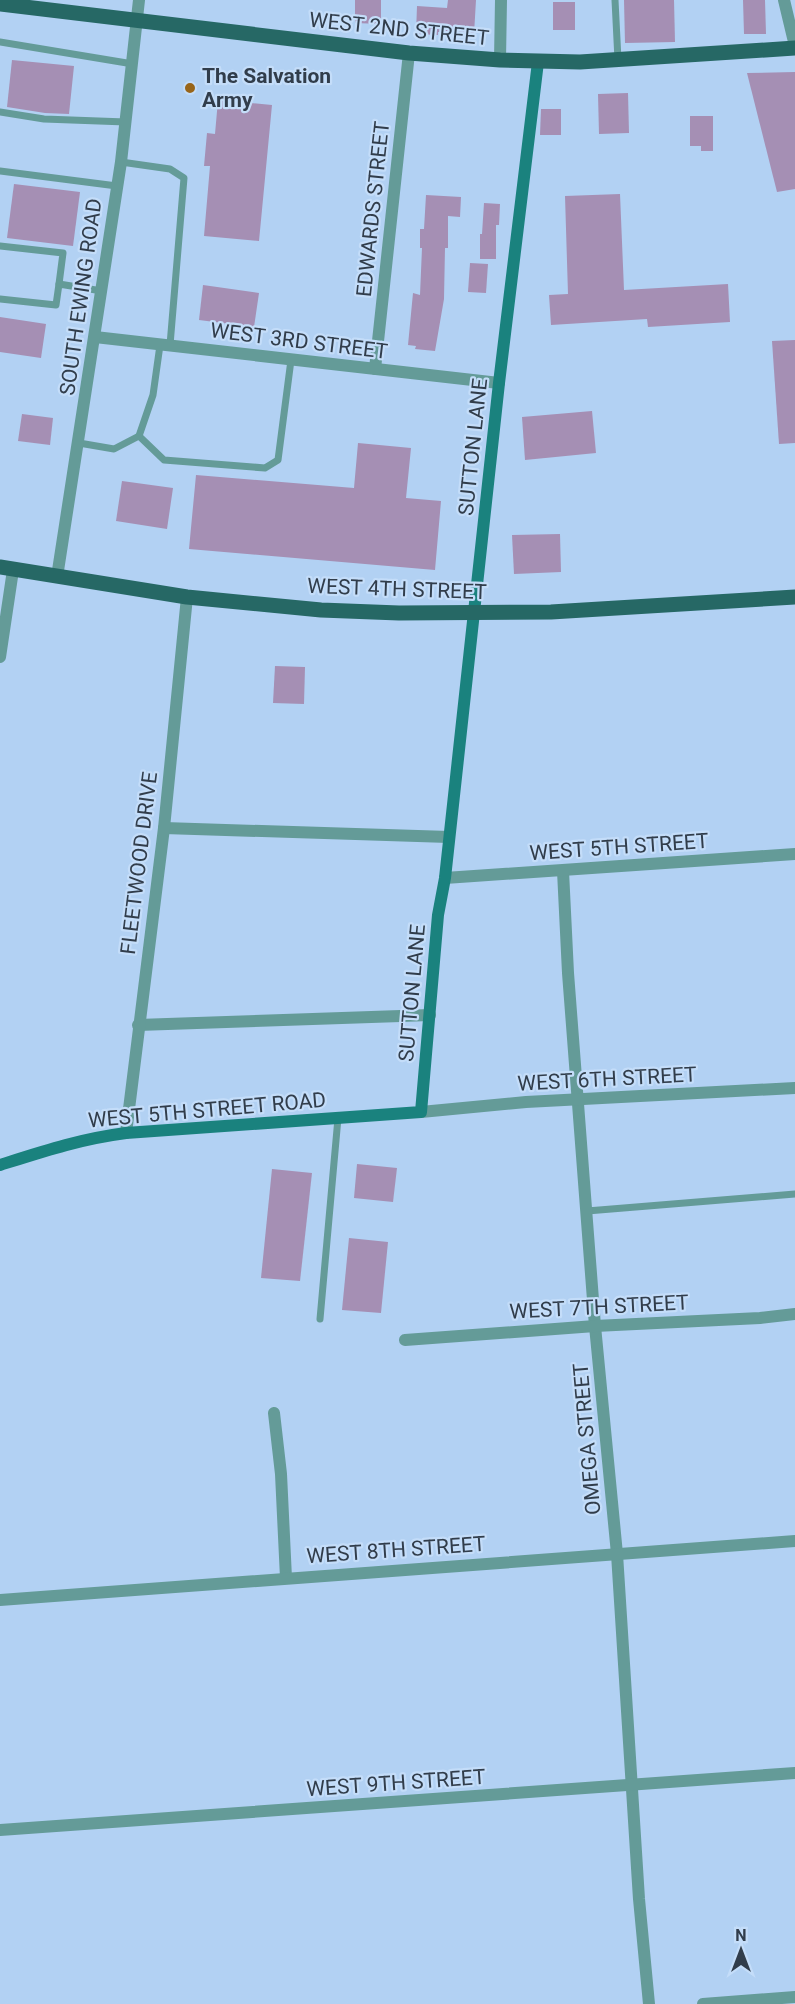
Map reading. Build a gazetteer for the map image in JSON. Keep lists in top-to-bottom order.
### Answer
{
  "streets": {
    "main road": ["WEST 2ND STREET", "WEST 4TH STREET"],
    "street": [
      "EDWARDS STREET",
      "SOUTH EWING ROAD",
      "WEST 3RD STREET",
      "SUTTON LANE",
      "WEST 5TH STREET",
      "FLEETWOOD DRIVE",
      "WEST 6TH STREET",
      "WEST 5TH STREET ROAD",
      "WEST 7TH STREET",
      "OMEGA STREET",
      "WEST 8TH STREET",
      "WEST 9TH STREET"
    ]
  },
  "crossings": [
    ["WEST 2ND STREET", "EDWARDS STREET"],
    ["WEST 2ND STREET", "SOUTH EWING ROAD"],
    ["WEST 2ND STREET", "SUTTON LANE"],
    ["EDWARDS STREET", "WEST 3RD STREET"],
    ["SOUTH EWING ROAD", "WEST 3RD STREET"],
    ["SOUTH EWING ROAD", "WEST 4TH STREET"],
    ["WEST 3RD STREET", "SUTTON LANE"],
    ["SUTTON LANE", "WEST 4TH STREET"],
    ["SUTTON LANE", "WEST 5TH STREET"],
    ["SUTTON LANE", "WEST 6TH STREET"],
    ["SUTTON LANE", "WEST 5TH STREET ROAD"],
    ["WEST 4TH STREET", "FLEETWOOD DRIVE"],
    ["WEST 5TH STREET", "OMEGA STREET"],
    ["FLEETWOOD DRIVE", "WEST 5TH STREET ROAD"],
    ["WEST 6TH STREET", "WEST 5TH STREET ROAD"],
    ["WEST 6TH STREET", "OMEGA STREET"],
    ["WEST 7TH STREET", "OMEGA STREET"],
    ["OMEGA STREET", "WEST 8TH STREET"],
    ["OMEGA STREET", "WEST 9TH STREET"]
  ],
  "places": ["The Salvation Army"],
  "north": "top"
}
